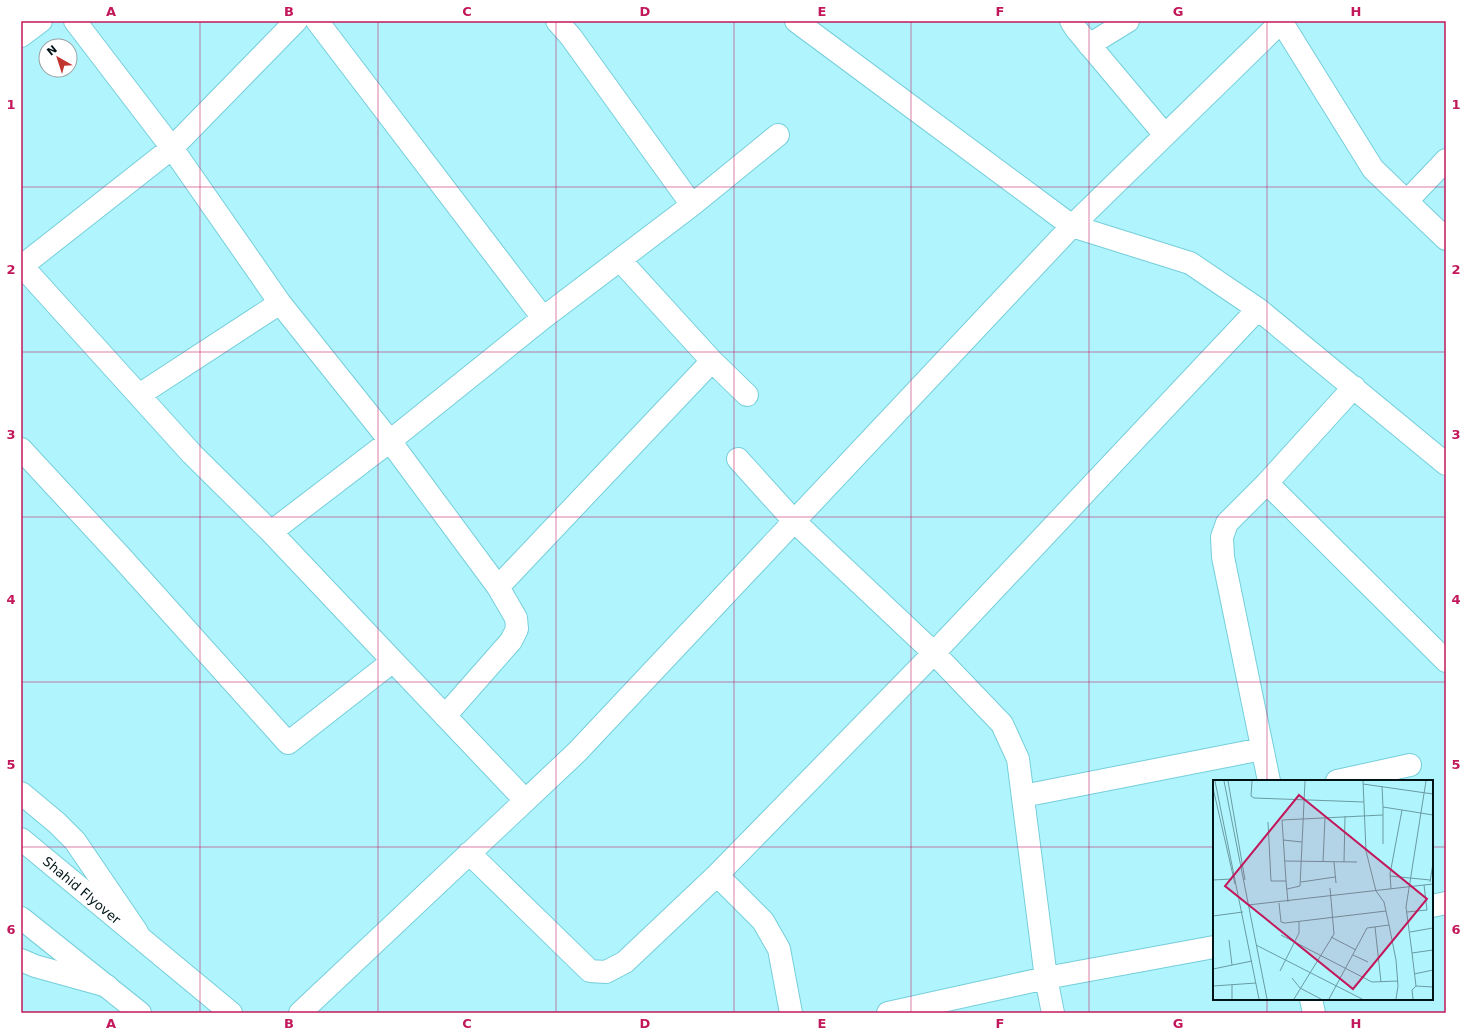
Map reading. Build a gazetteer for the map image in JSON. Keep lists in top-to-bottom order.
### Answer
{
  "streets": {
    "main road": ["Shahid Flyover"]
  },
  "north": "top left",
  "grid": {
    "columns": [
      "A",
      "B",
      "C",
      "D",
      "E",
      "F",
      "G",
      "H"
    ],
    "rows": [
      "1",
      "2",
      "3",
      "4",
      "5",
      "6"
    ]
  }
}
